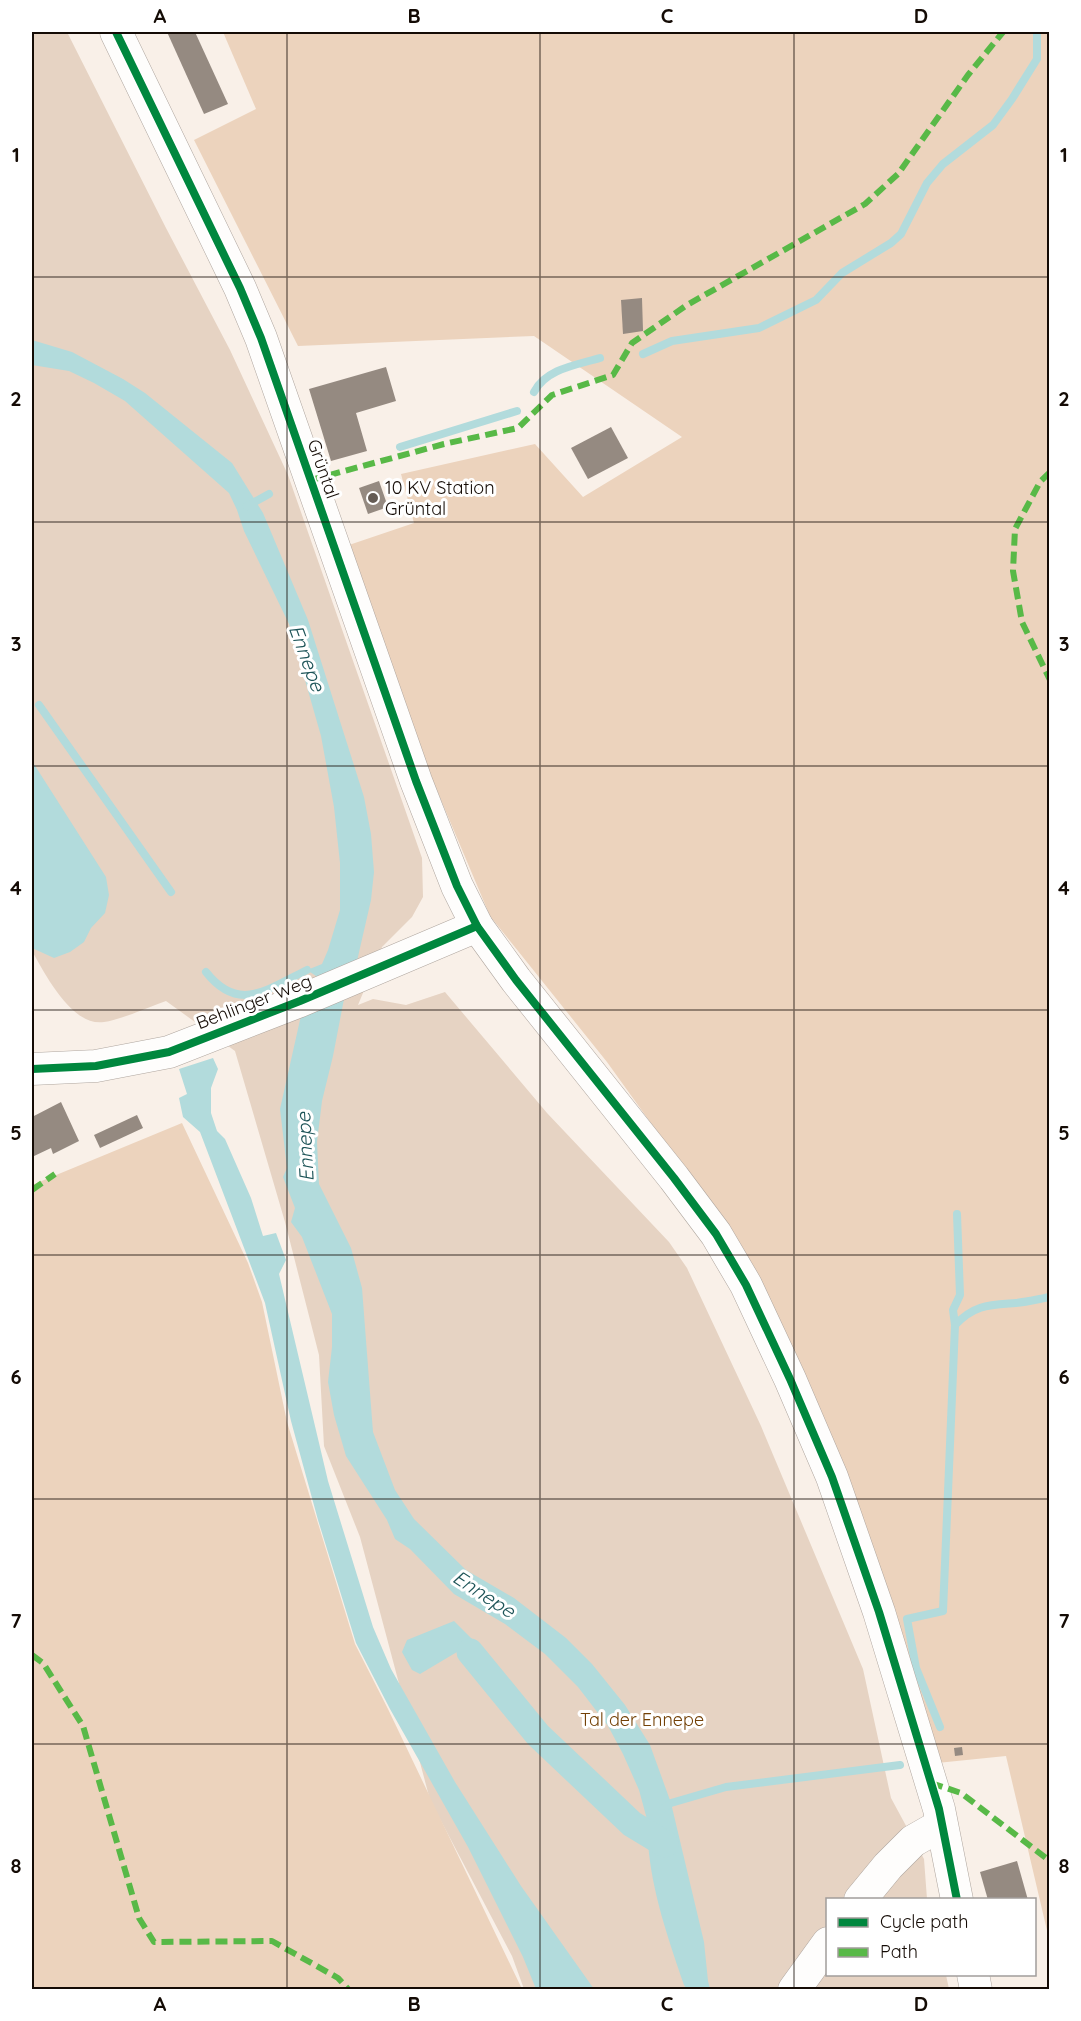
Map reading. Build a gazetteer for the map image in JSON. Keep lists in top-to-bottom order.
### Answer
{
  "streets": {
    "street": ["Grüntal", "Behlinger Weg"]
  },
  "crossings": [
    ["Grüntal", "Behlinger Weg"]
  ],
  "water": ["Ennepe"],
  "parks": ["Tal der Ennepe"],
  "places": ["10 KV Station Grüntal"],
  "legend": ["Cycle path", "Path"],
  "grid": {
    "columns": [
      "A",
      "B",
      "C",
      "D"
    ],
    "rows": [
      "1",
      "2",
      "3",
      "4",
      "5",
      "6",
      "7",
      "8"
    ]
  }
}
